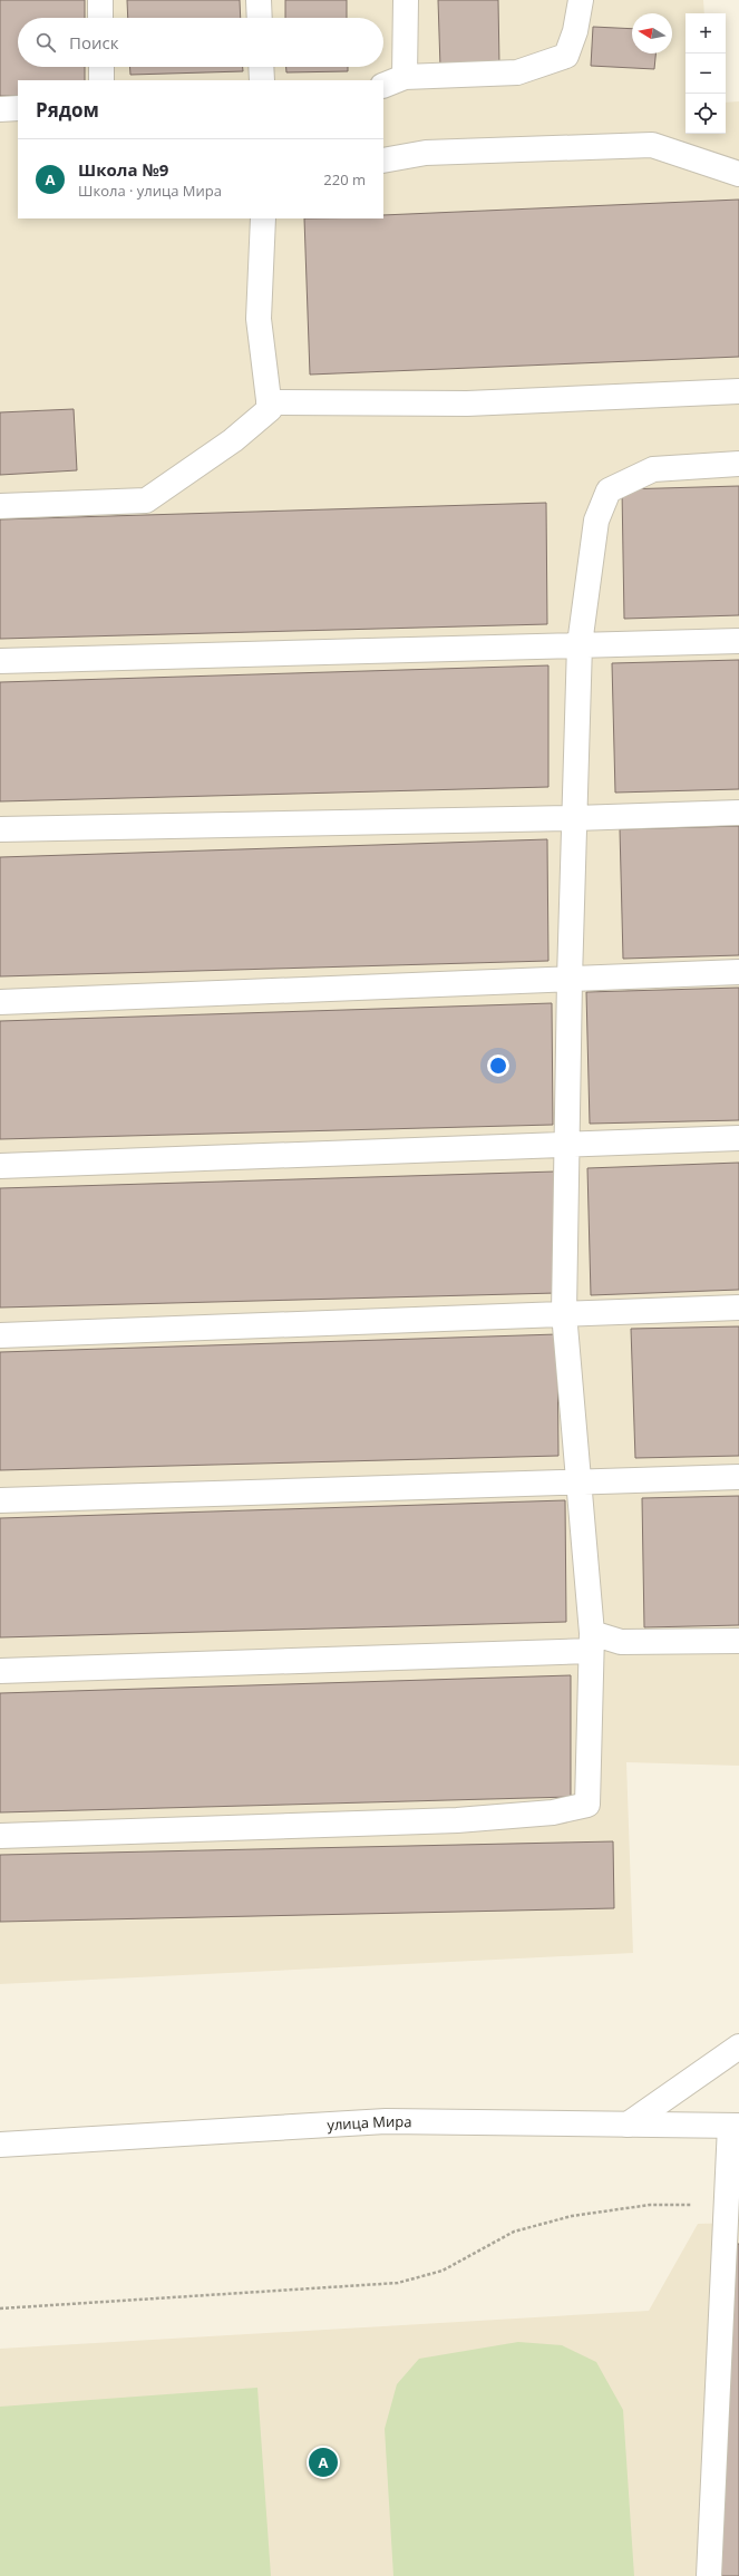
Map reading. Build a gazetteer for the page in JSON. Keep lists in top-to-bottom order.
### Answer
{
  "streets": {
    "main road": ["улица Мира"]
  },
  "north": "left",
  "page": {
    "map_buttons": ["+", "−"],
    "search": "Поиск",
    "heading": "Рядом",
    "list": [
      {
        "mark": "A",
        "name": "Школа №9",
        "note": "Школа · улица Мира",
        "value": "220 m"
      }
    ],
    "pins": "A"
  }
}
